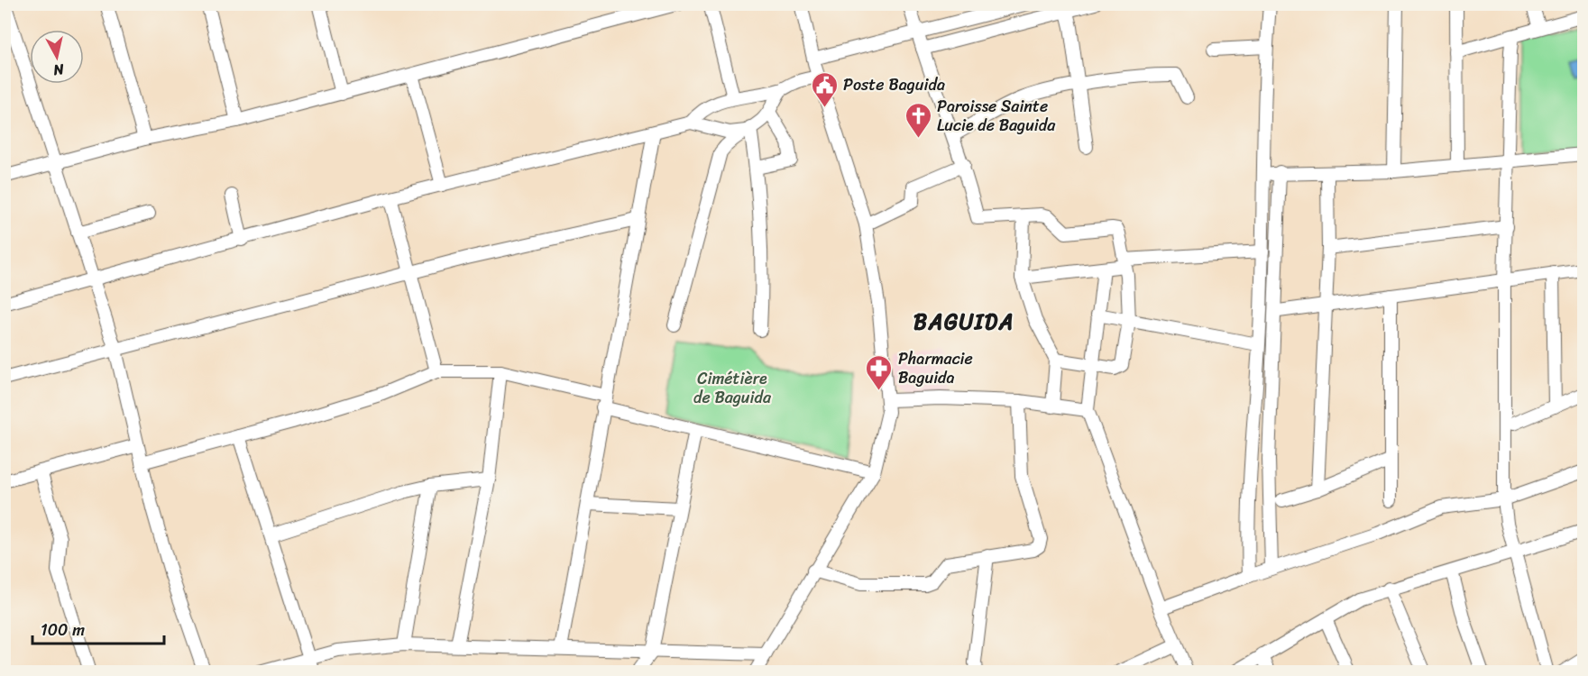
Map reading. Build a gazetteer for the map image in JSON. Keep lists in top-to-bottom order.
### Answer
{
  "districts": ["BAGUIDA"],
  "parks": ["Cimétière de Baguida"],
  "places": {
    "public building": ["Poste Baguida"],
    "church": ["Paroisse Sainte Lucie de Baguida"],
    "pharmacy": ["Pharmacie Baguida"]
  },
  "scale_bar": "100 m",
  "north": "bottom"
}
